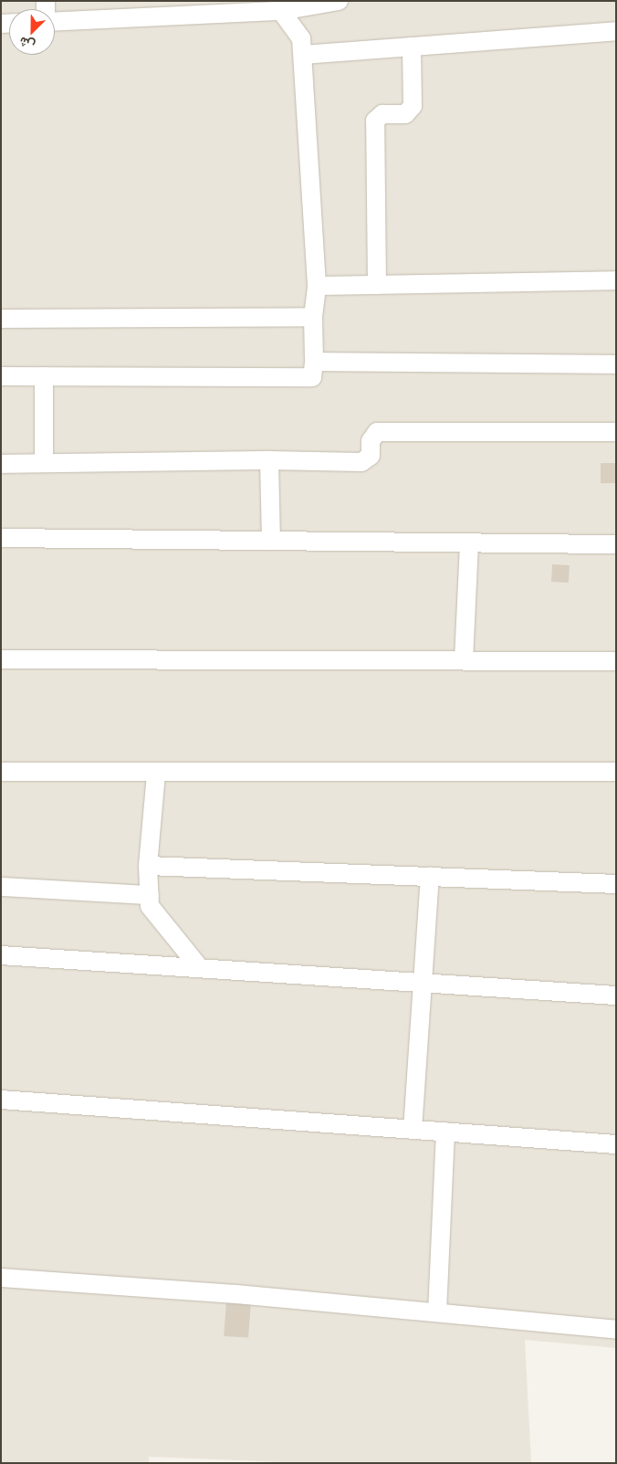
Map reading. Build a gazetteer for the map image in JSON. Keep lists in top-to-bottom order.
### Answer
{
  "north": "bottom left"
}
